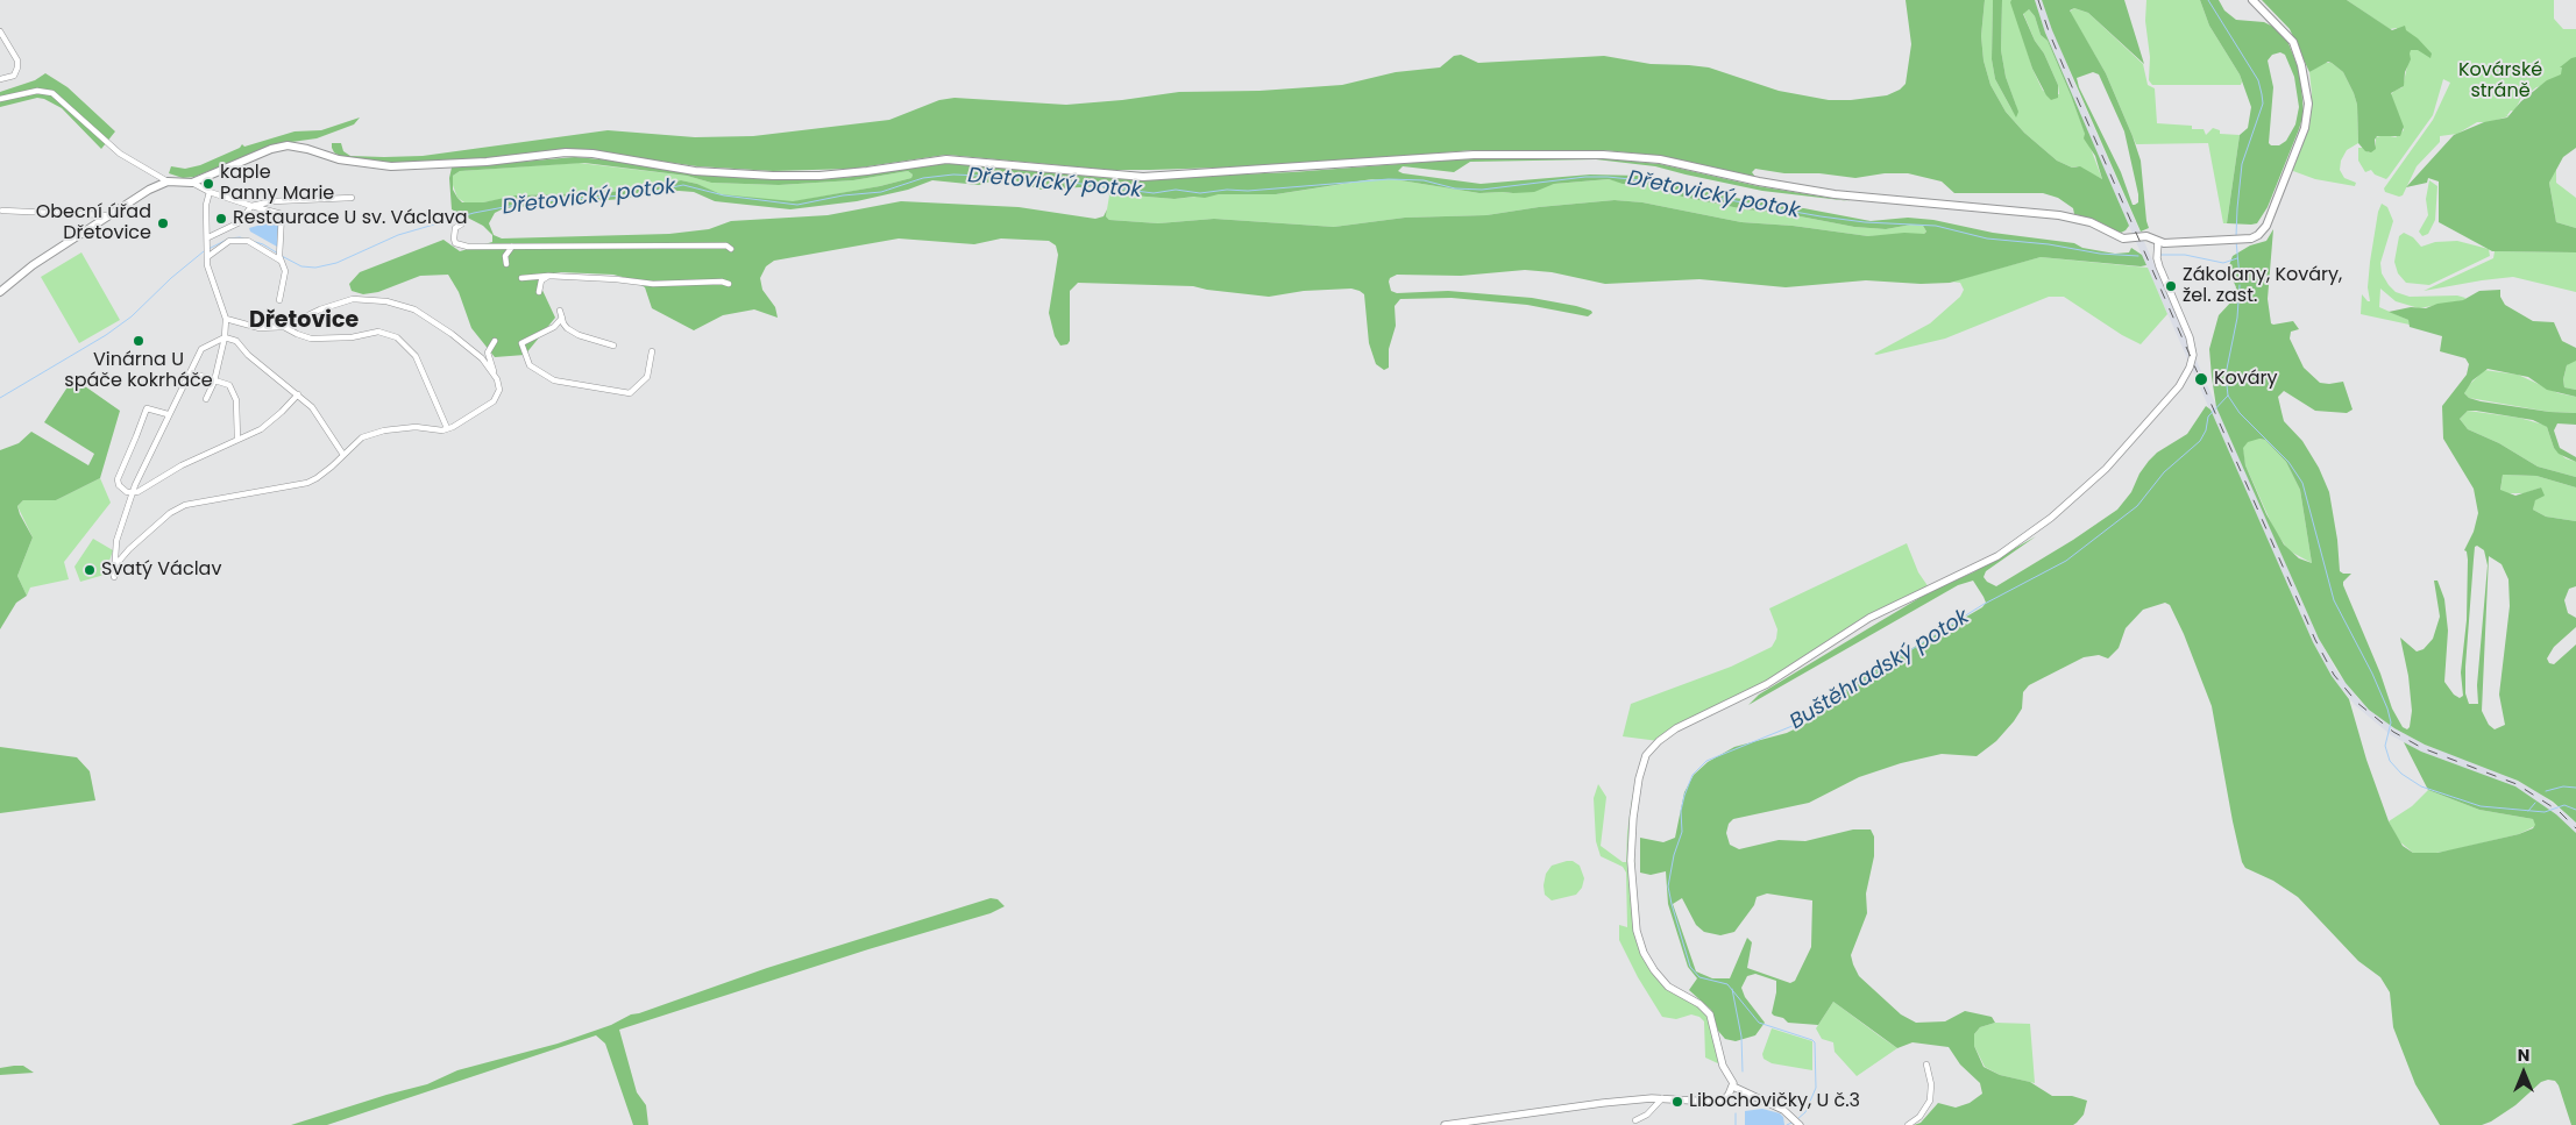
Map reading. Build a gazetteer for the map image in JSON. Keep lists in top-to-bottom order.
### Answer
{
  "districts": ["Dřetovice"],
  "water": ["Dřetovický potok", "Buštěhradský potok"],
  "parks": ["Kovárské stráně"],
  "places": [
    "kaple Panny Marie",
    "Restaurace U sv. Václava",
    "Obecní úřad Dřetovice",
    "Zákolany, Kováry, žel. zast.",
    "Vinárna U spáče kokrháče",
    "Kováry",
    "Svatý Václav",
    "Libochovičky, U č.3"
  ],
  "north": "top"
}
